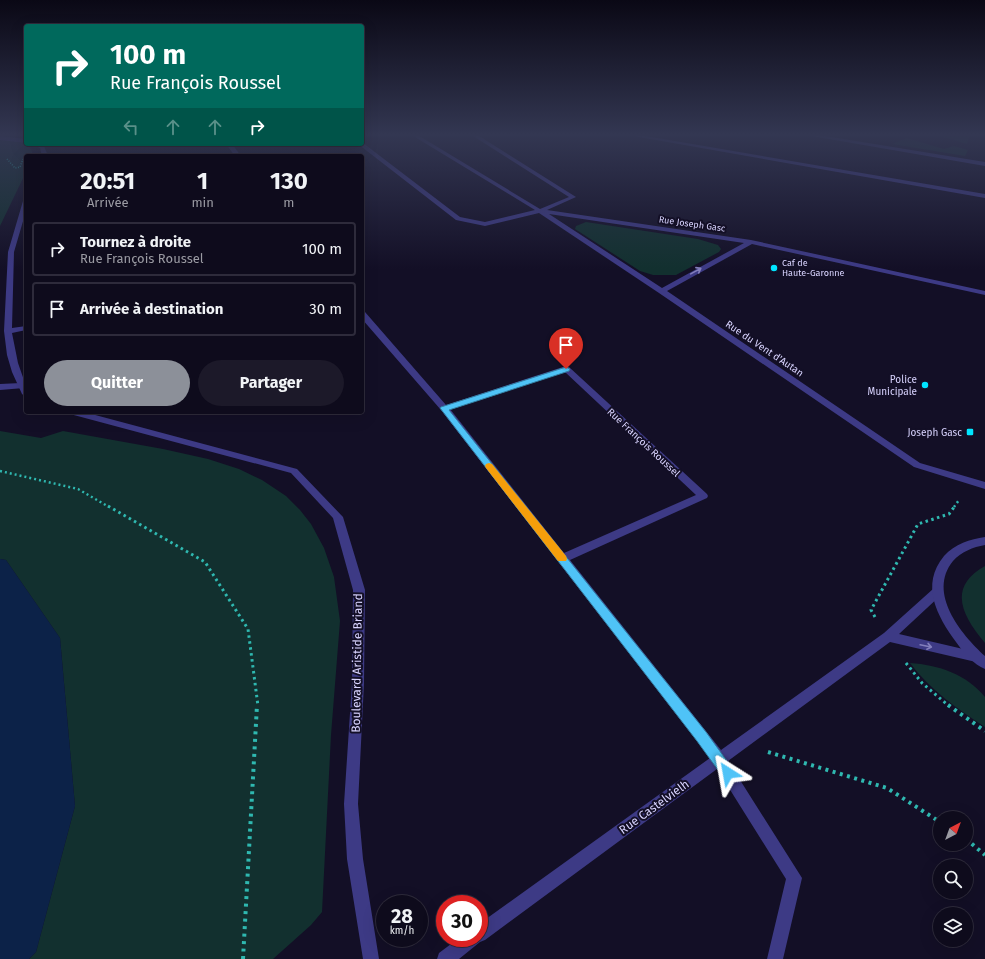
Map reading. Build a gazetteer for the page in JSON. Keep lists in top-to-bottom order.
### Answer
{
  "streets": {
    "street": [
      "Rue Joseph Gasc",
      "Rue du Vent d'Autan",
      "Rue François Roussel",
      "Boulevard Aristide Briand",
      "Rue Castelvielh"
    ]
  },
  "crossings": [
    ["Rue Joseph Gasc", "Rue du Vent d'Autan"]
  ],
  "places": {
    "other": ["Caf de Haute-Garonne", "Police Municipale"],
    "transit": ["Joseph Gasc"]
  },
  "north": "top right",
  "page": {
    "turn": ["100 m", "Rue François Roussel"],
    "eta": [
      "20:51",
      "Arrivée",
      "1",
      "min",
      "130",
      "m"
    ],
    "list": [
      {
        "name": "Tournez à droite",
        "note": "Rue François Roussel",
        "value": "100 m"
      },
      {
        "name": "Arrivée à destination",
        "value": "30 m"
      }
    ],
    "buttons": ["Quitter", "Partager"],
    "speed": "28 km/h",
    "limit": "30"
  }
}
